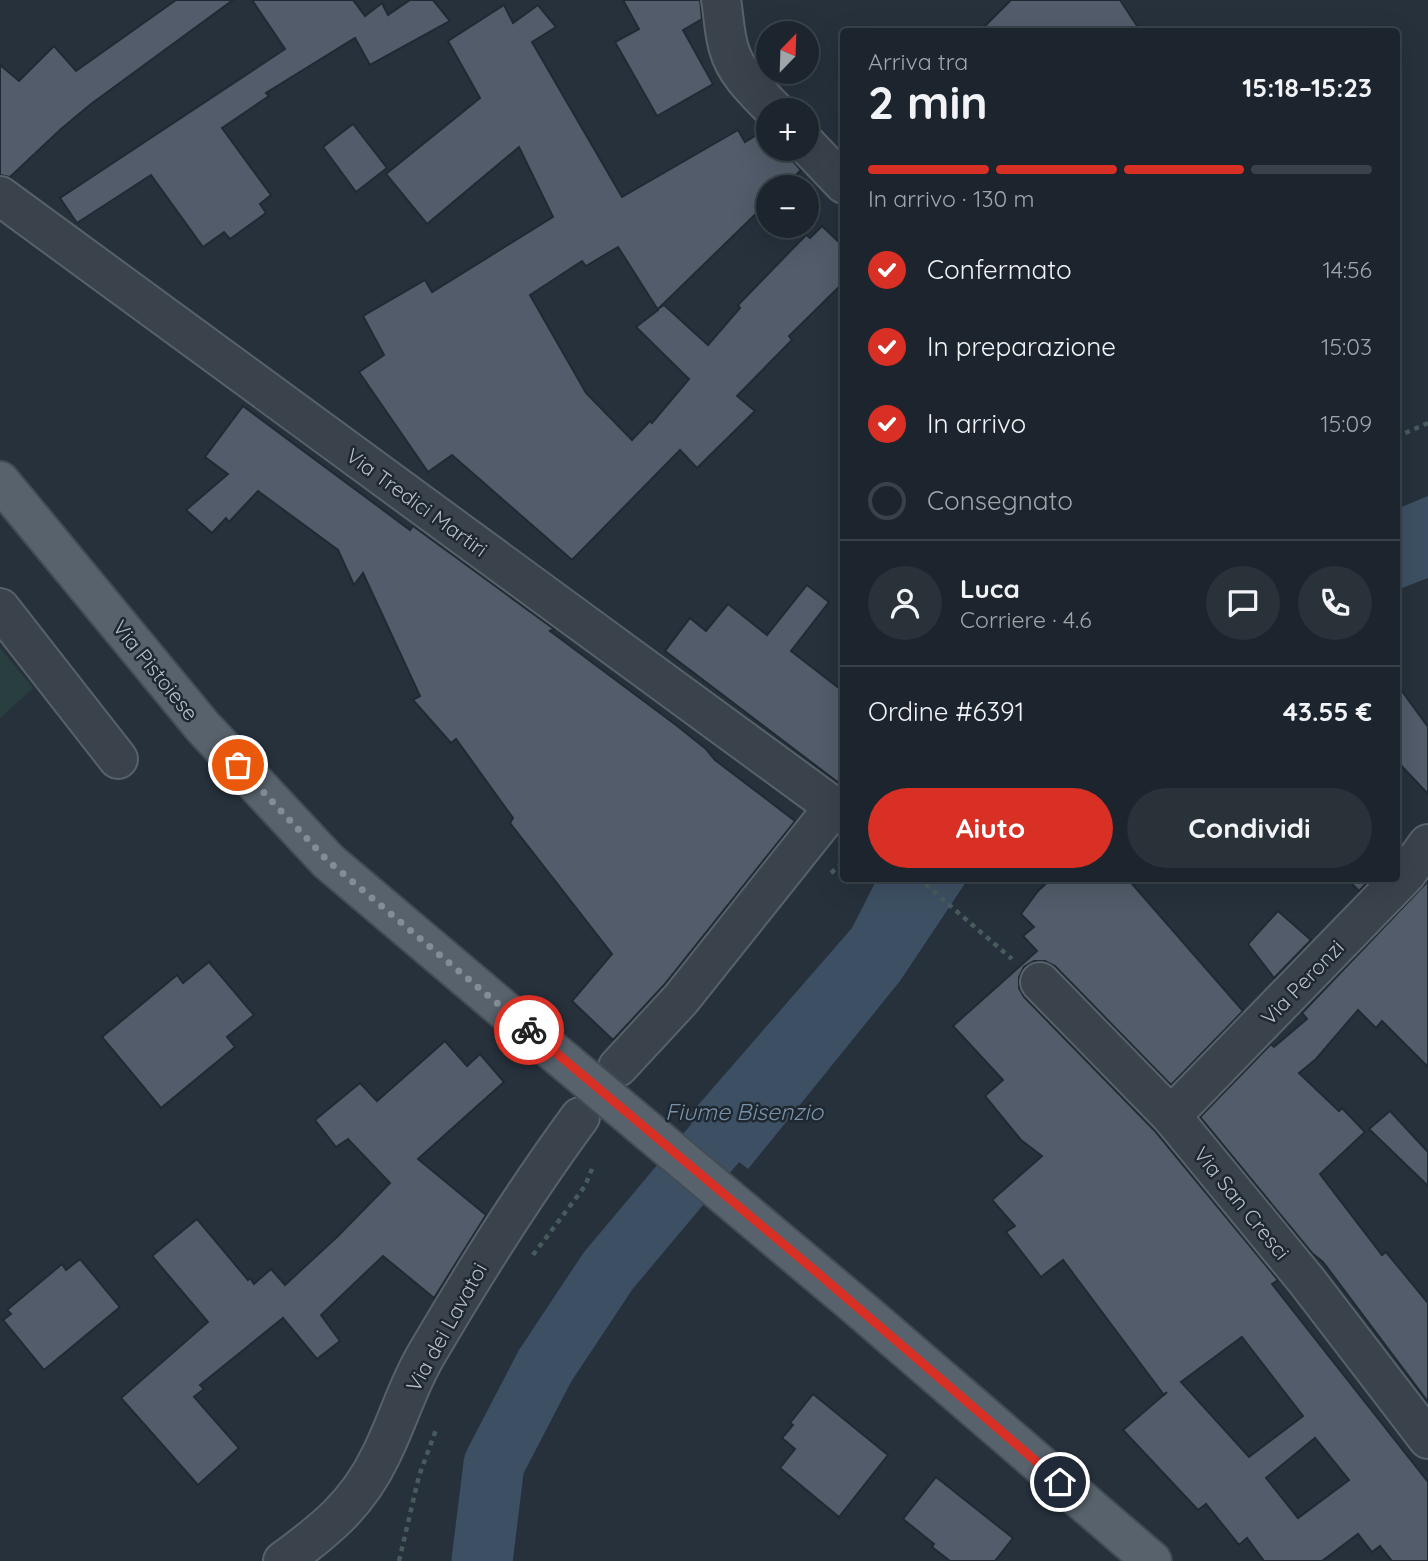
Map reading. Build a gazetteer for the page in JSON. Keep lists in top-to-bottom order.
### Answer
{
  "streets": {
    "main road": ["Via Pistoiese"],
    "street": [
      "Via Tredici Martiri",
      "Via Peronzi",
      "Via San Cresci",
      "Via dei Lavatoi"
    ]
  },
  "crossings": [
    ["Via Peronzi", "Via San Cresci"]
  ],
  "water": ["Fiume Bisenzio"],
  "north": "top right",
  "page": {
    "map_buttons": ["+", "−"],
    "heading": ["2 min", "Arriva tra", "15:18–15:23"],
    "panel": [
      "Luca",
      "Corriere · 4.6",
      "Ordine #6391",
      "43.55 €"
    ],
    "bar": "In arrivo · 130 m",
    "list": [
      ["Confermato", "14:56"],
      ["In preparazione", "15:03"],
      ["In arrivo", "15:09"],
      "Consegnato"
    ],
    "buttons": ["Aiuto", "Condividi"]
  }
}
